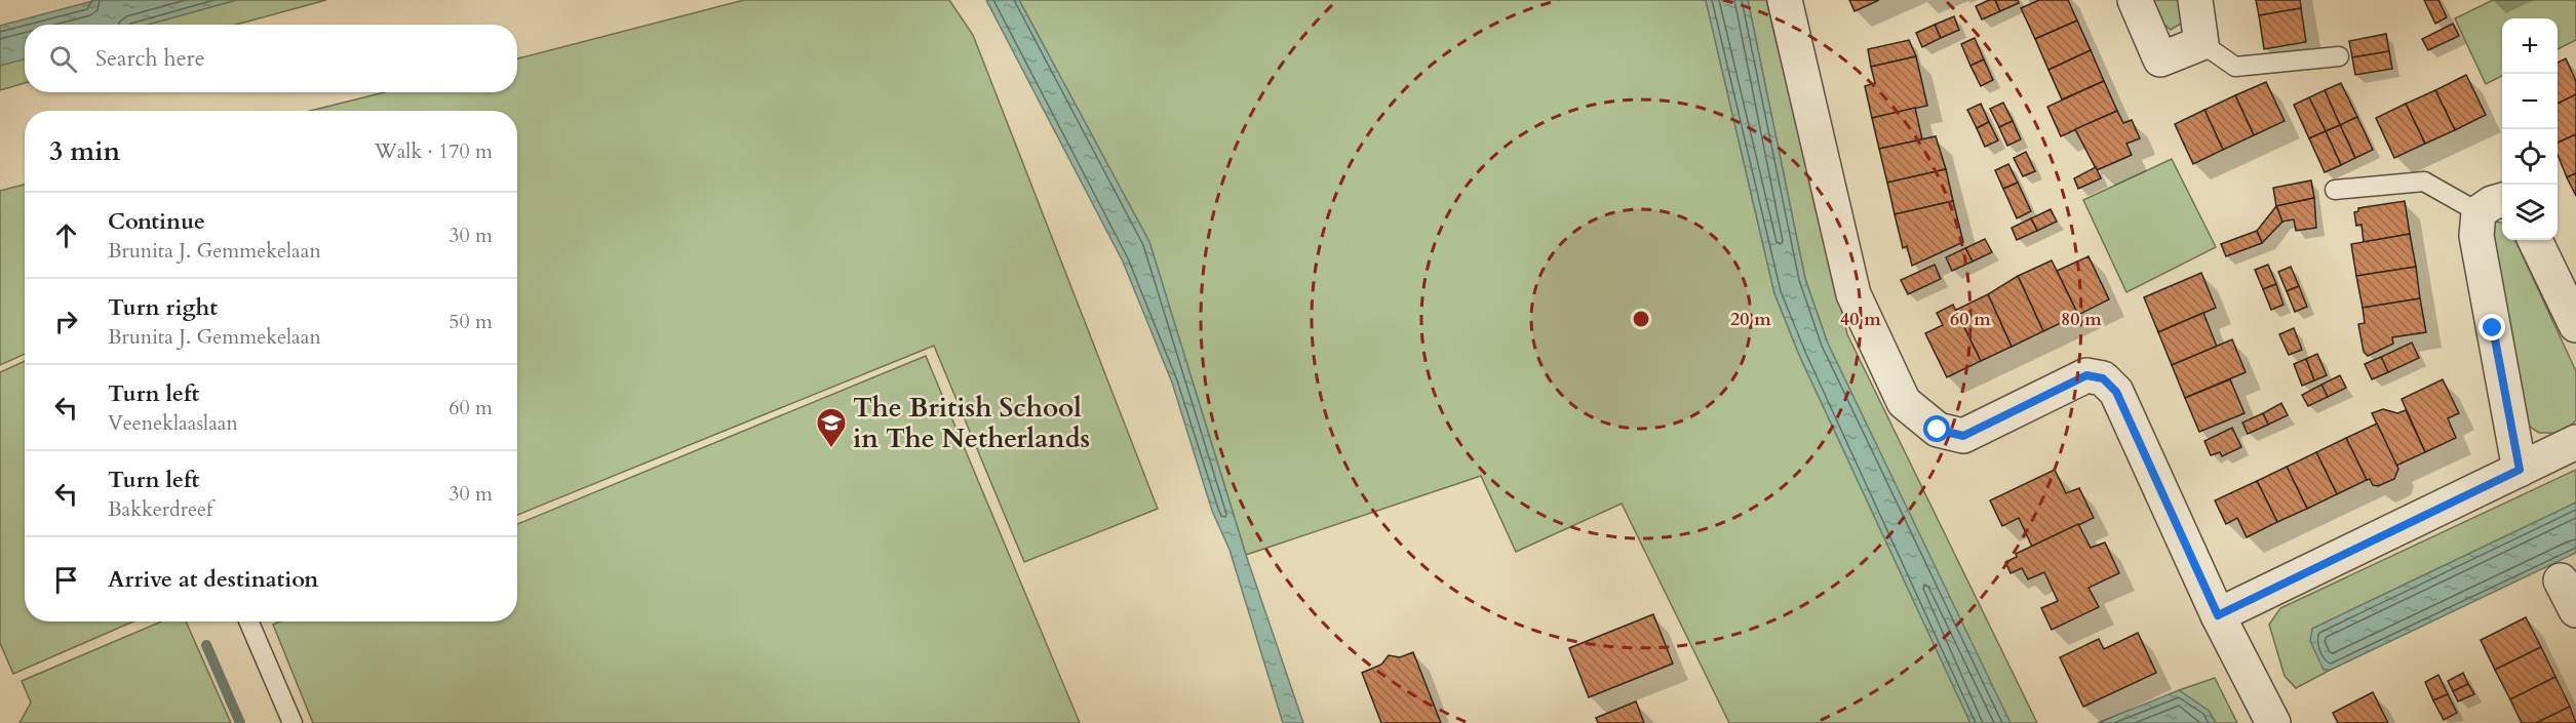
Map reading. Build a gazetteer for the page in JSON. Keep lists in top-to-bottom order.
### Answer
{
  "places": {
    "school or university": ["The British School in The Netherlands"]
  },
  "page": {
    "map_buttons": ["+", "−"],
    "search": "Search here",
    "heading": ["3 min", "Walk · 170 m"],
    "list": [
      ["Continue", "Brunita J. Gemmekelaan", "30 m"],
      ["Turn right", "Brunita J. Gemmekelaan", "50 m"],
      ["Turn left", "Veeneklaaslaan", "60 m"],
      ["Turn left", "Bakkerdreef", "30 m"],
      "Arrive at destination"
    ]
  },
  "rings": [
    "20 m",
    "40 m",
    "60 m",
    "80 m"
  ]
}
